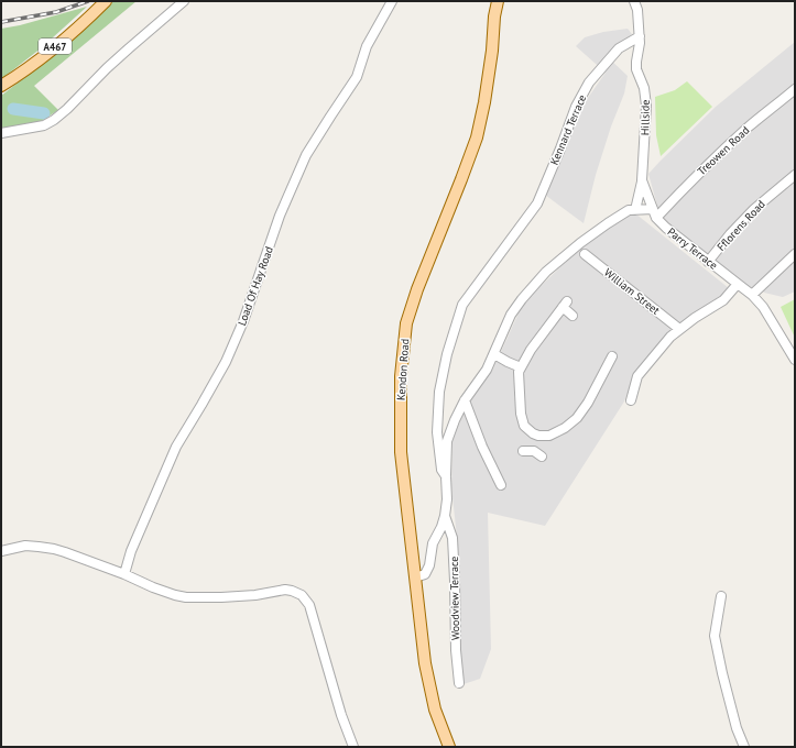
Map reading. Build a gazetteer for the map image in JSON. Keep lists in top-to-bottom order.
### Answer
{
  "streets": {
    "main road": ["A467", "Kendon Road"],
    "street": [
      "Hillside",
      "Kennard Terrace",
      "Treowen Road",
      "Fflorens Road",
      "Parry Terrace",
      "Load Of Hay Road",
      "William Street",
      "Woodview Terrace"
    ]
  },
  "crossings": [
    ["Hillside", "Kennard Terrace"],
    ["Hillside", "Treowen Road"],
    ["Hillside", "Parry Terrace"],
    ["Treowen Road", "Parry Terrace"],
    ["Fflorens Road", "Parry Terrace"]
  ]
}
